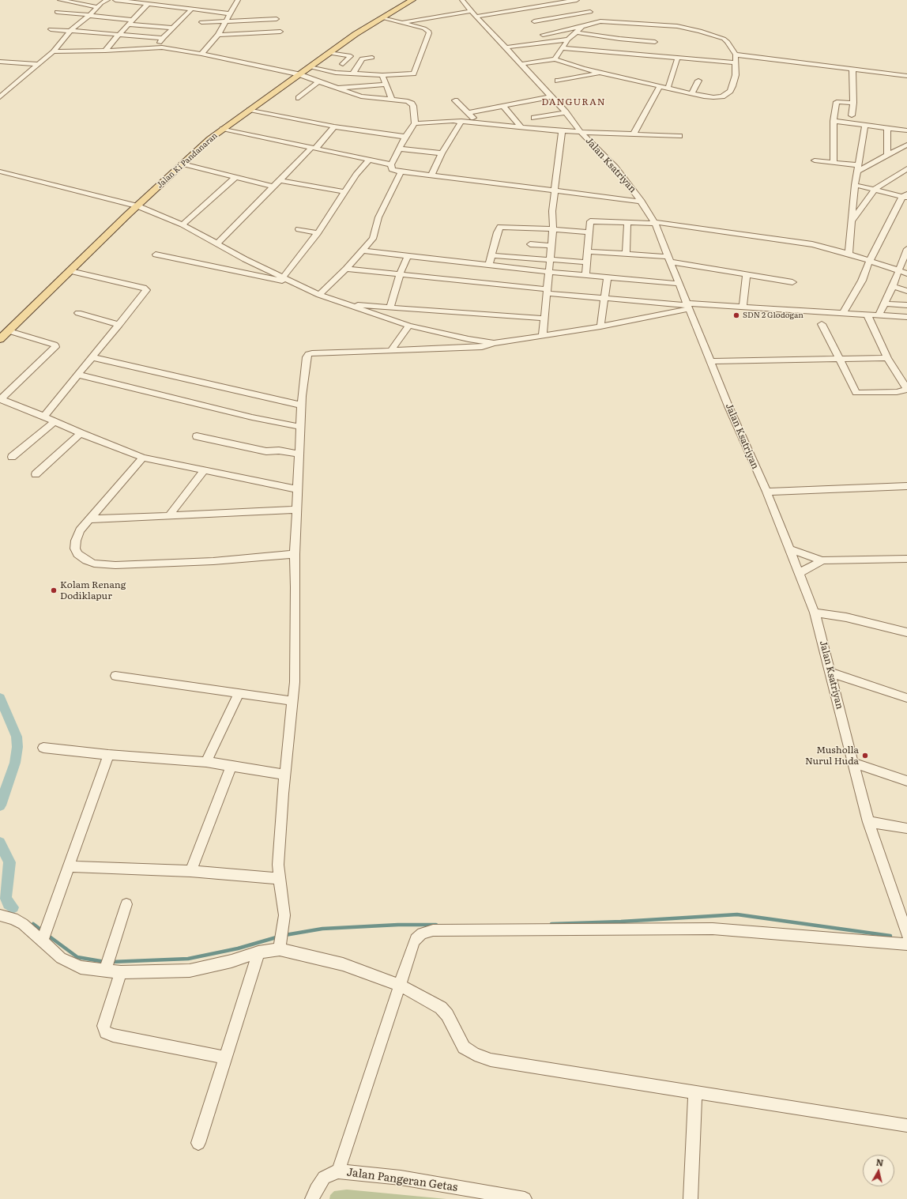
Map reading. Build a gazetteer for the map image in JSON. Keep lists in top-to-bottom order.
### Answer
{
  "streets": {
    "main road": ["Jalan Ki Pandanaran"],
    "street": ["Jalan Ksatriyan", "Jalan Pangeran Getas"]
  },
  "districts": ["DANGURAN"],
  "places": ["SDN 2 Glodogan", "Kolam Renang Dodiklapur", "Musholla Nurul Huda"],
  "north": "top"
}
